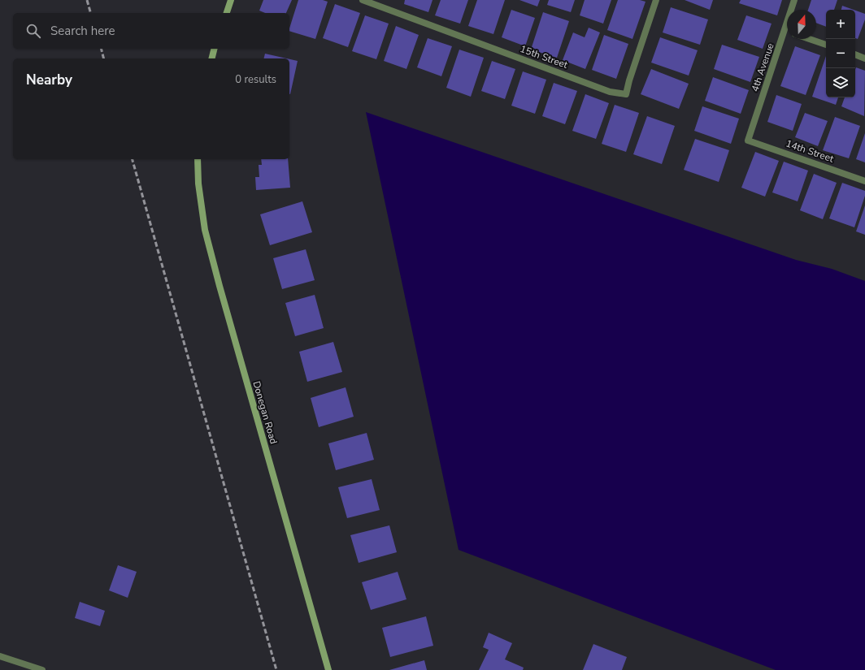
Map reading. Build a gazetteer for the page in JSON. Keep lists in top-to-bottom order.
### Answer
{
  "streets": {
    "street": [
      "15th Street",
      "4th Avenue",
      "14th Street",
      "Donegan Road"
    ]
  },
  "crossings": [
    ["4th Avenue", "14th Street"]
  ],
  "north": "top",
  "page": {
    "map_buttons": ["+", "−"],
    "search": "Search here",
    "heading": ["Nearby", "0 results"]
  }
}
